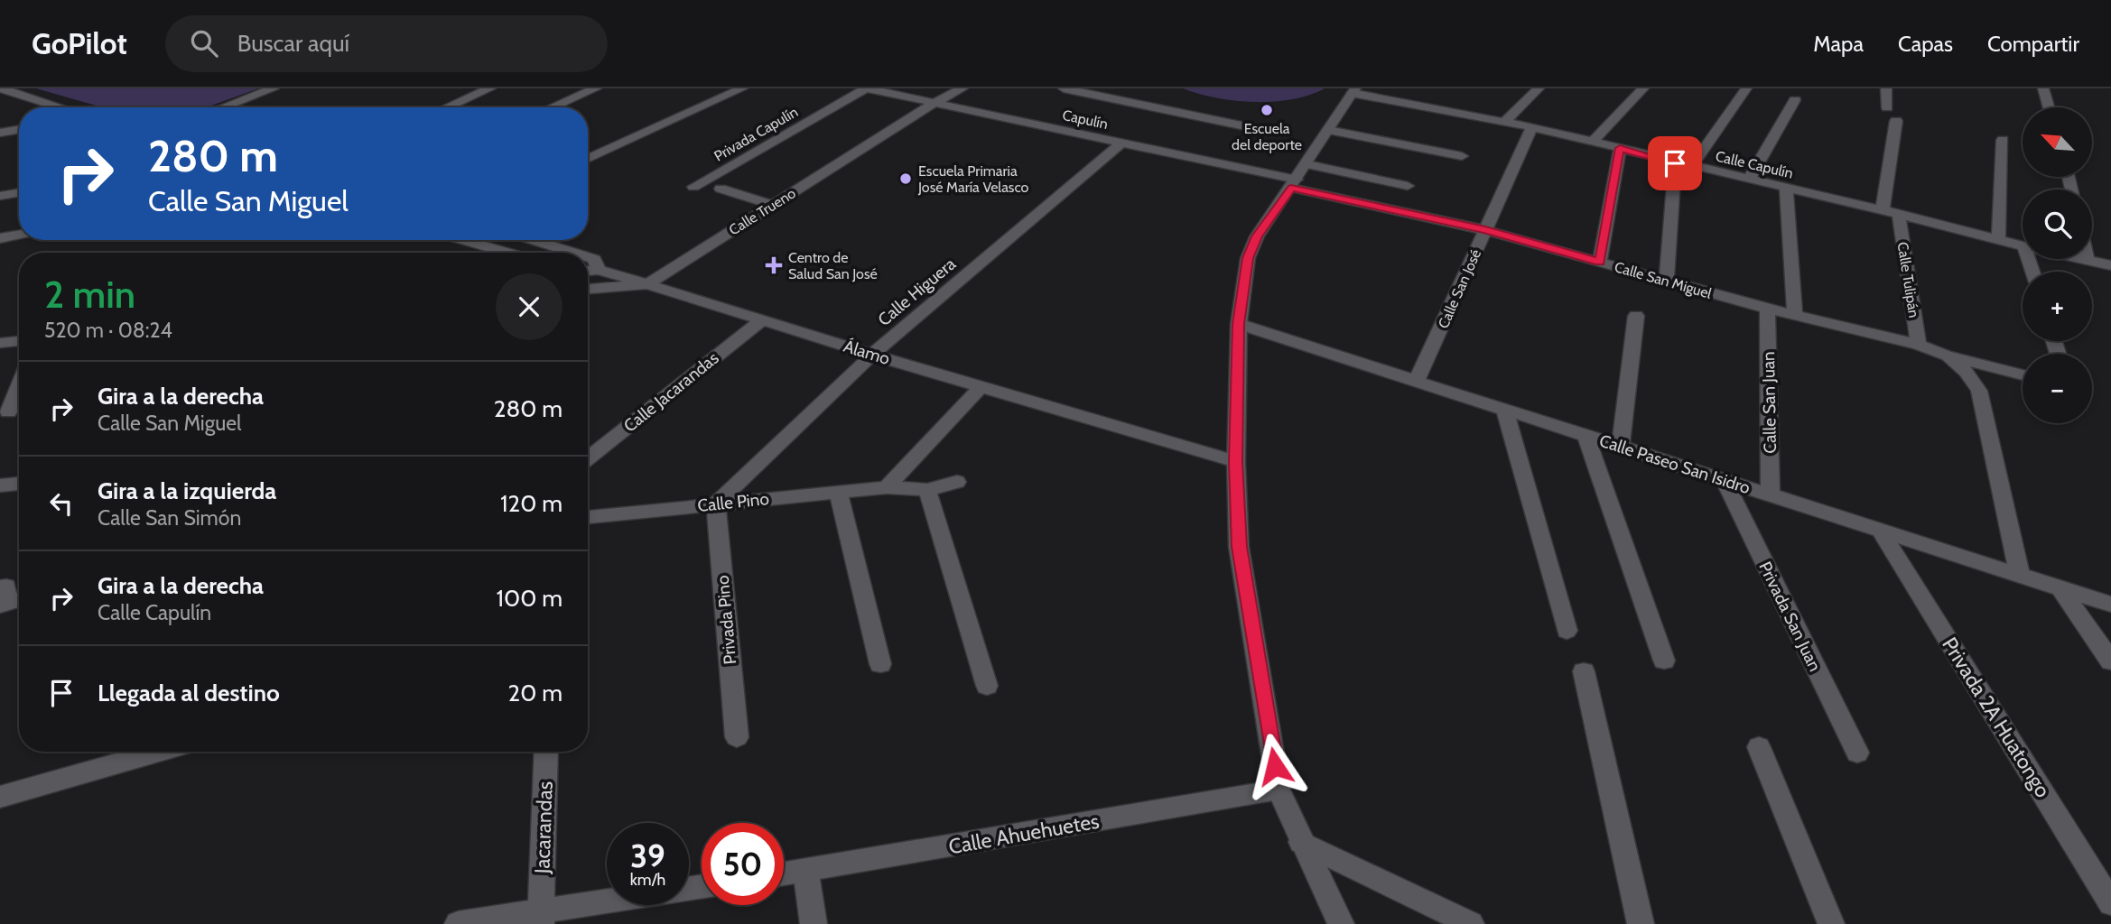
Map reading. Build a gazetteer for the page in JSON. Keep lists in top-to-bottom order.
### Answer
{
  "streets": {
    "street": [
      "Capulín",
      "Privada Capulín",
      "Calle Capulín",
      "Calle Trueno",
      "Calle San Miguel",
      "Calle Tulipán",
      "Calle San José",
      "Calle Higuera",
      "Álamo",
      "Calle Jacarandas",
      "Calle San Juan",
      "Calle Paseo San Isidro",
      "Calle Pino",
      "Privada San Juan",
      "Privada Pino",
      "Privada 2A Huatongo",
      "Jacarandas",
      "Calle Ahuehuetes"
    ]
  },
  "crossings": [
    ["Capulín", "Privada Capulín"],
    ["Capulín", "Calle Trueno"],
    ["Capulín", "Calle San Miguel"],
    ["Capulín", "Calle Higuera"],
    ["Calle Capulín", "Calle Tulipán"],
    ["Calle Capulín", "Calle San José"],
    ["Calle Trueno", "Álamo"],
    ["Calle San Miguel", "Calle Tulipán"],
    ["Calle San Miguel", "Calle San José"],
    ["Calle San Miguel", "Calle San Juan"],
    ["Calle San José", "Calle Paseo San Isidro"],
    ["Calle Higuera", "Álamo"],
    ["Calle Higuera", "Calle Pino"],
    ["Calle Higuera", "Privada Pino"],
    ["Álamo", "Calle Jacarandas"],
    ["Calle San Juan", "Calle Paseo San Isidro"],
    ["Calle Paseo San Isidro", "Privada San Juan"],
    ["Calle Paseo San Isidro", "Privada 2A Huatongo"],
    ["Calle Pino", "Privada Pino"]
  ],
  "places": {
    "other": ["Escuela del deporte", "Escuela Primaria José María Velasco"],
    "health": ["Centro de Salud San José"]
  },
  "north": "top left",
  "page": {
    "header": "GoPilot",
    "search": "Buscar aquí",
    "nav": ["Mapa", "Capas", "Compartir"],
    "map_buttons": ["+", "−"],
    "turn": ["280 m", "Calle San Miguel"],
    "heading": ["2 min", "520 m · 08:24"],
    "list": [
      {
        "name": "Gira a la derecha",
        "note": "Calle San Miguel",
        "value": "280 m"
      },
      {
        "name": "Gira a la izquierda",
        "note": "Calle San Simón",
        "value": "120 m"
      },
      {
        "name": "Gira a la derecha",
        "note": "Calle Capulín",
        "value": "100 m"
      },
      {
        "name": "Llegada al destino",
        "value": "20 m"
      }
    ],
    "speed": "39 km/h",
    "limit": "50"
  }
}
